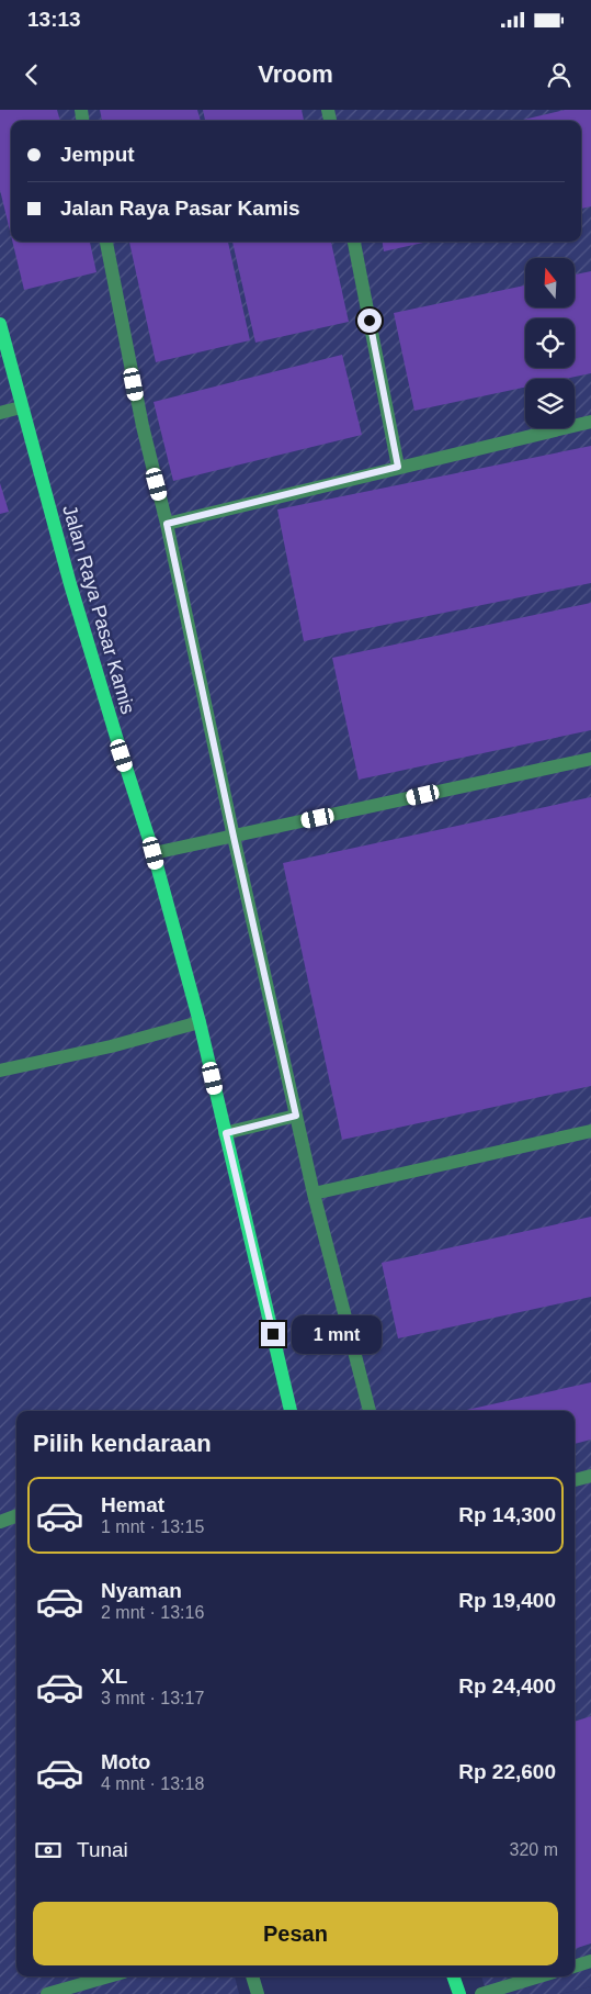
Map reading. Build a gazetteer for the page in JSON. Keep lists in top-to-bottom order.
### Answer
{
  "streets": {
    "main road": ["Jalan Raya Pasar Kamis"]
  },
  "north": "top",
  "page": {
    "status": "13:13",
    "header": "Vroom",
    "banner": ["Jemput", "Jalan Raya Pasar Kamis"],
    "bubble": "1 mnt",
    "heading": "Pilih kendaraan",
    "list": [
      {
        "name": "Hemat",
        "note": "1 mnt · 13:15",
        "value": "Rp 14,300"
      },
      {
        "name": "Nyaman",
        "note": "2 mnt · 13:16",
        "value": "Rp 19,400"
      },
      {
        "name": "XL",
        "note": "3 mnt · 13:17",
        "value": "Rp 24,400"
      },
      {
        "name": "Moto",
        "note": "4 mnt · 13:18",
        "value": "Rp 22,600"
      }
    ],
    "pay": ["Tunai", "320 m"],
    "buttons": "Pesan"
  }
}
